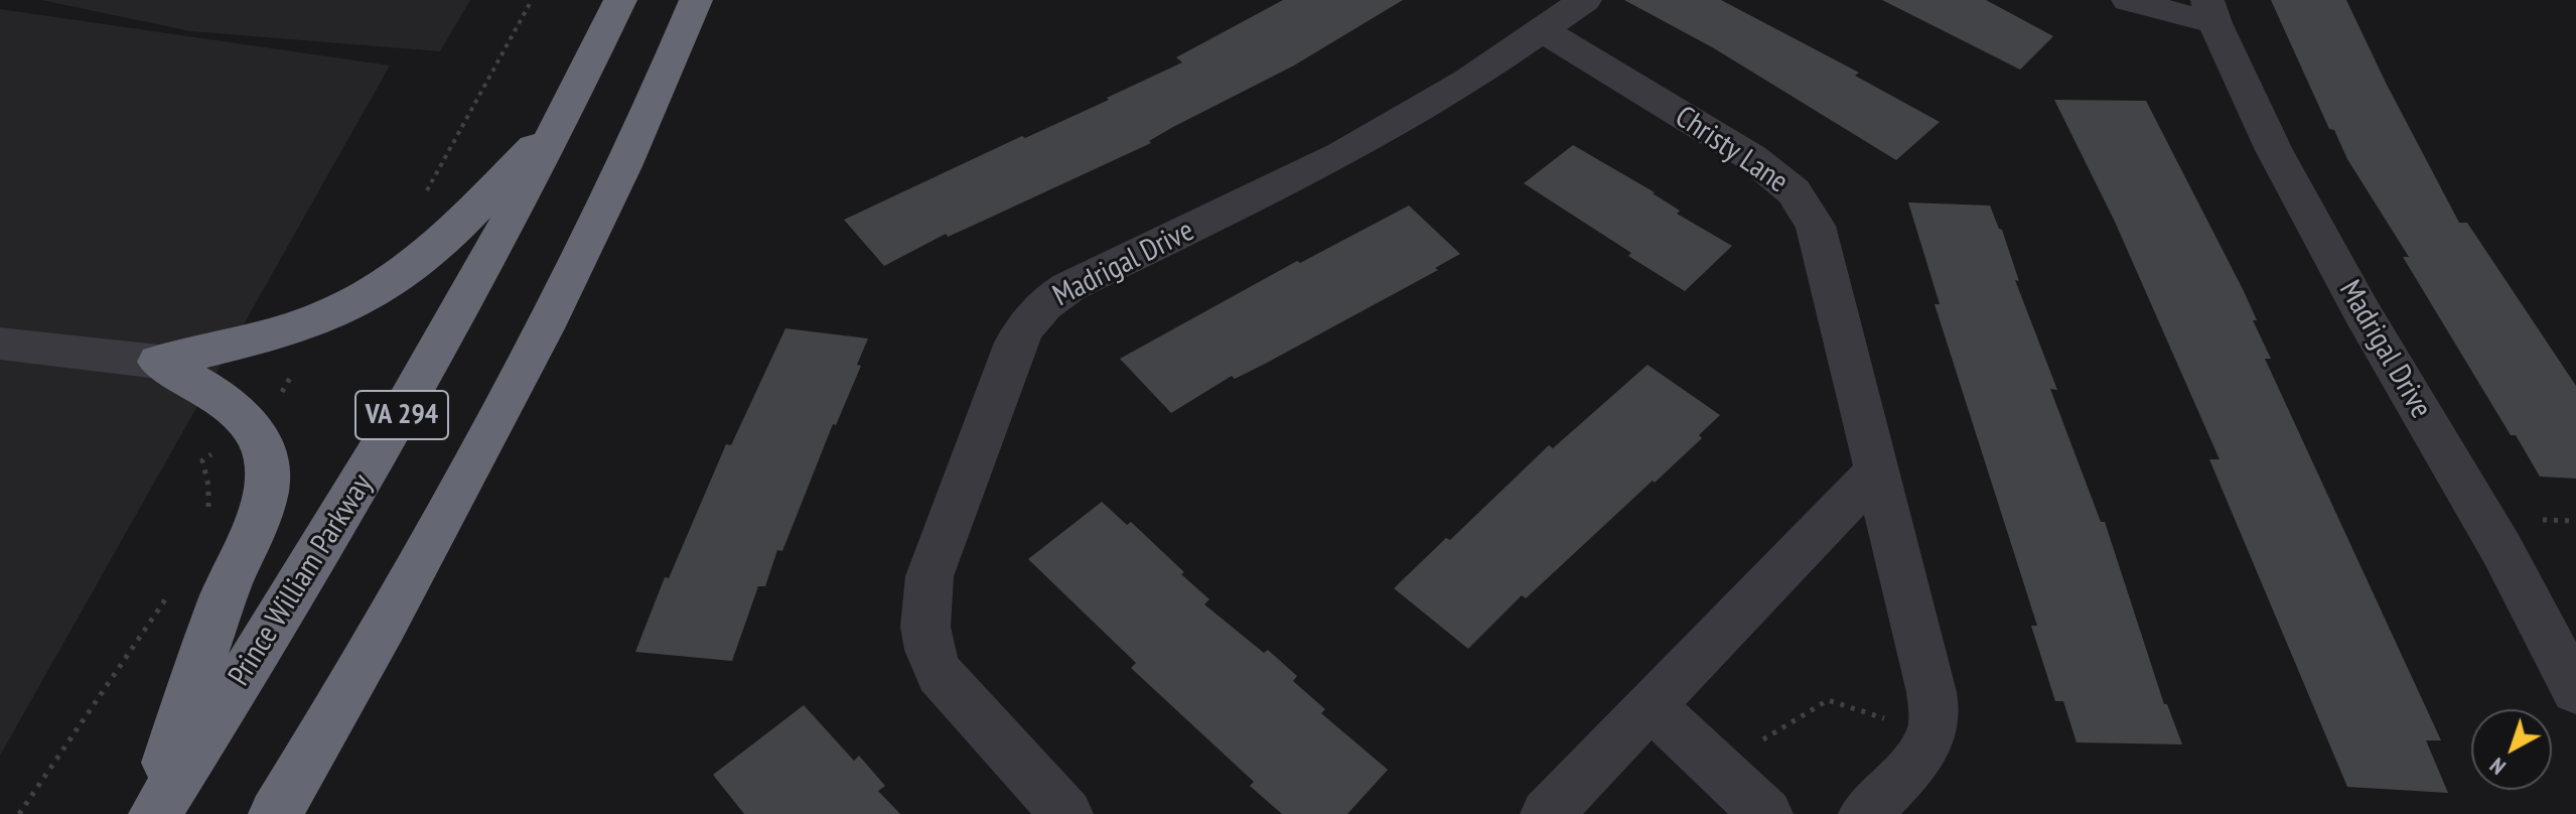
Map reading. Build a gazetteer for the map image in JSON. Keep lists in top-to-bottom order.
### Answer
{
  "streets": {
    "highway": ["VA 294", "Prince William Parkway"],
    "street": ["Christy Lane", "Madrigal Drive"]
  },
  "crossings": [
    ["Christy Lane", "Madrigal Drive"]
  ],
  "north": "bottom left"
}
